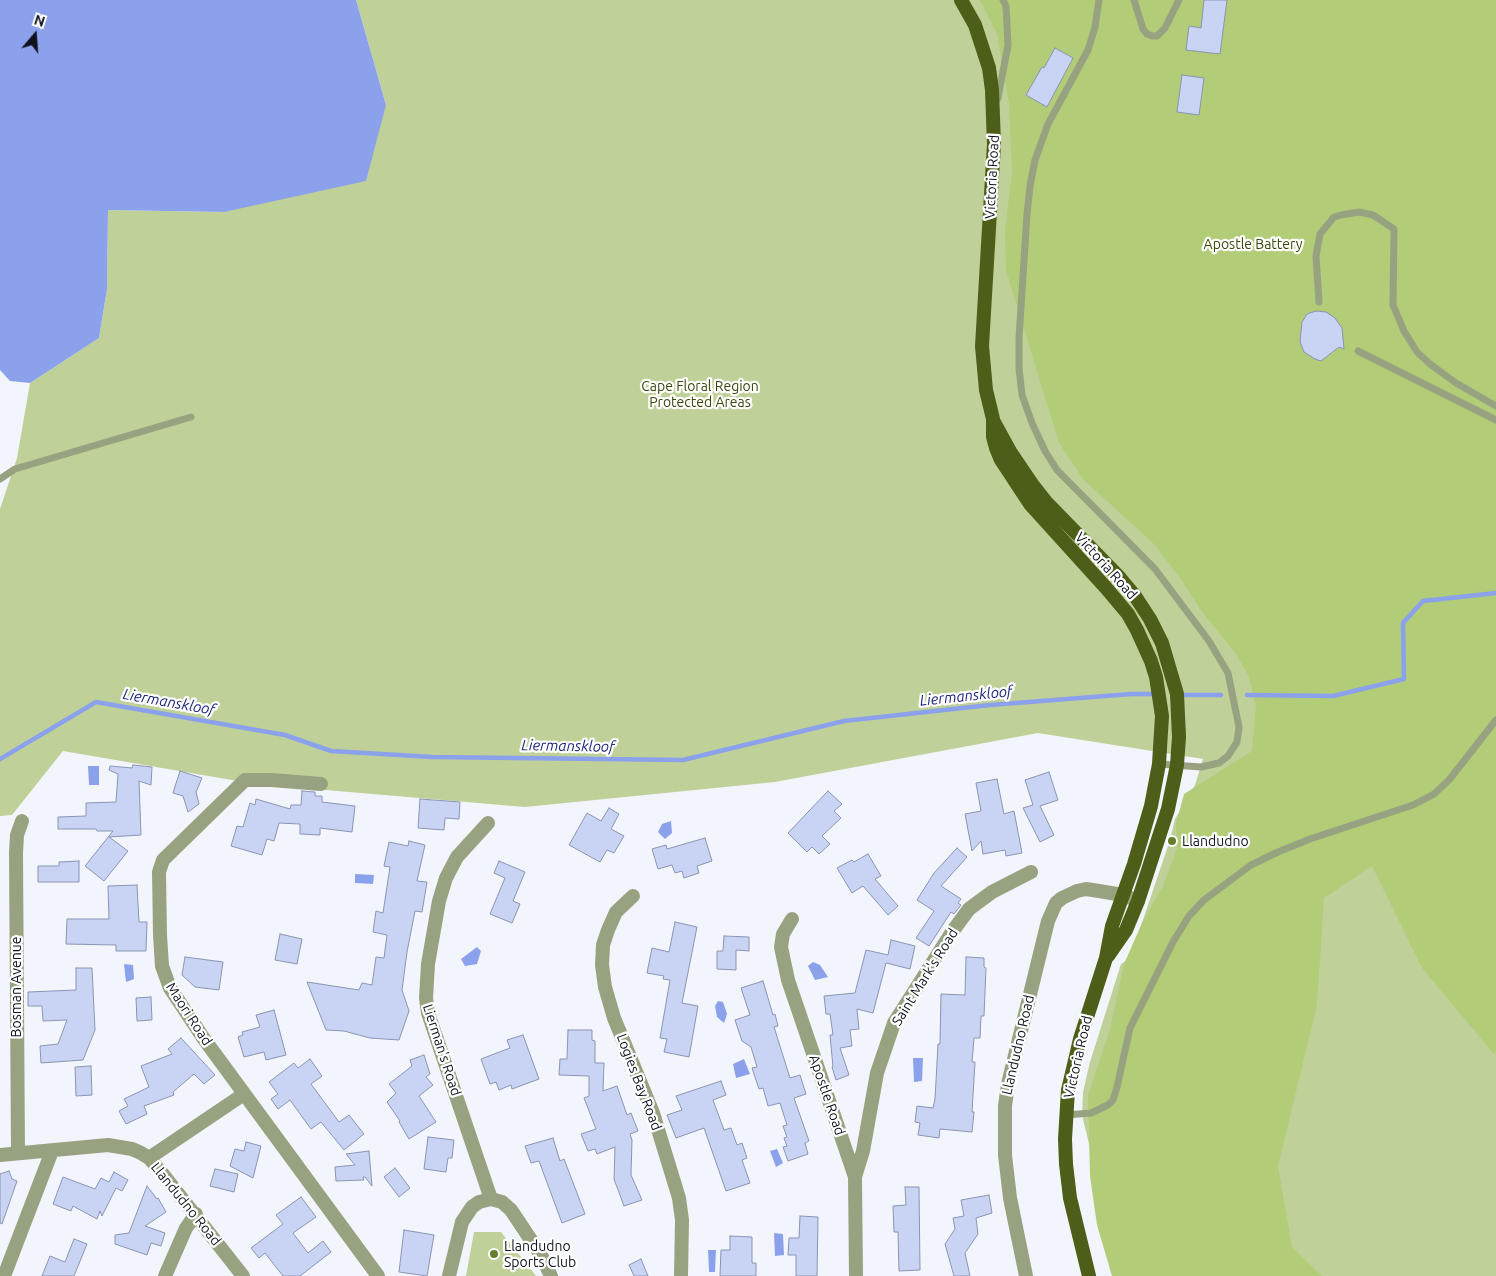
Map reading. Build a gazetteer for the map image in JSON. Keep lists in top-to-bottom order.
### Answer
{
  "streets": {
    "main road": ["Victoria Road"],
    "street": [
      "Saint Mark's Road",
      "Bosman Avenue",
      "Maori Road",
      "Llandudno Road",
      "Lierman's Road",
      "Logies Bay Road",
      "Apostle Road"
    ]
  },
  "crossings": [
    ["Victoria Road", "Llandudno Road"],
    ["Saint Mark's Road", "Apostle Road"],
    ["Bosman Avenue", "Llandudno Road"]
  ],
  "water": ["Liermanskloof"],
  "parks": ["Apostle Battery", "Cape Floral Region Protected Areas"],
  "places": ["Llandudno", "Llandudno Sports Club"],
  "north": "top"
}
